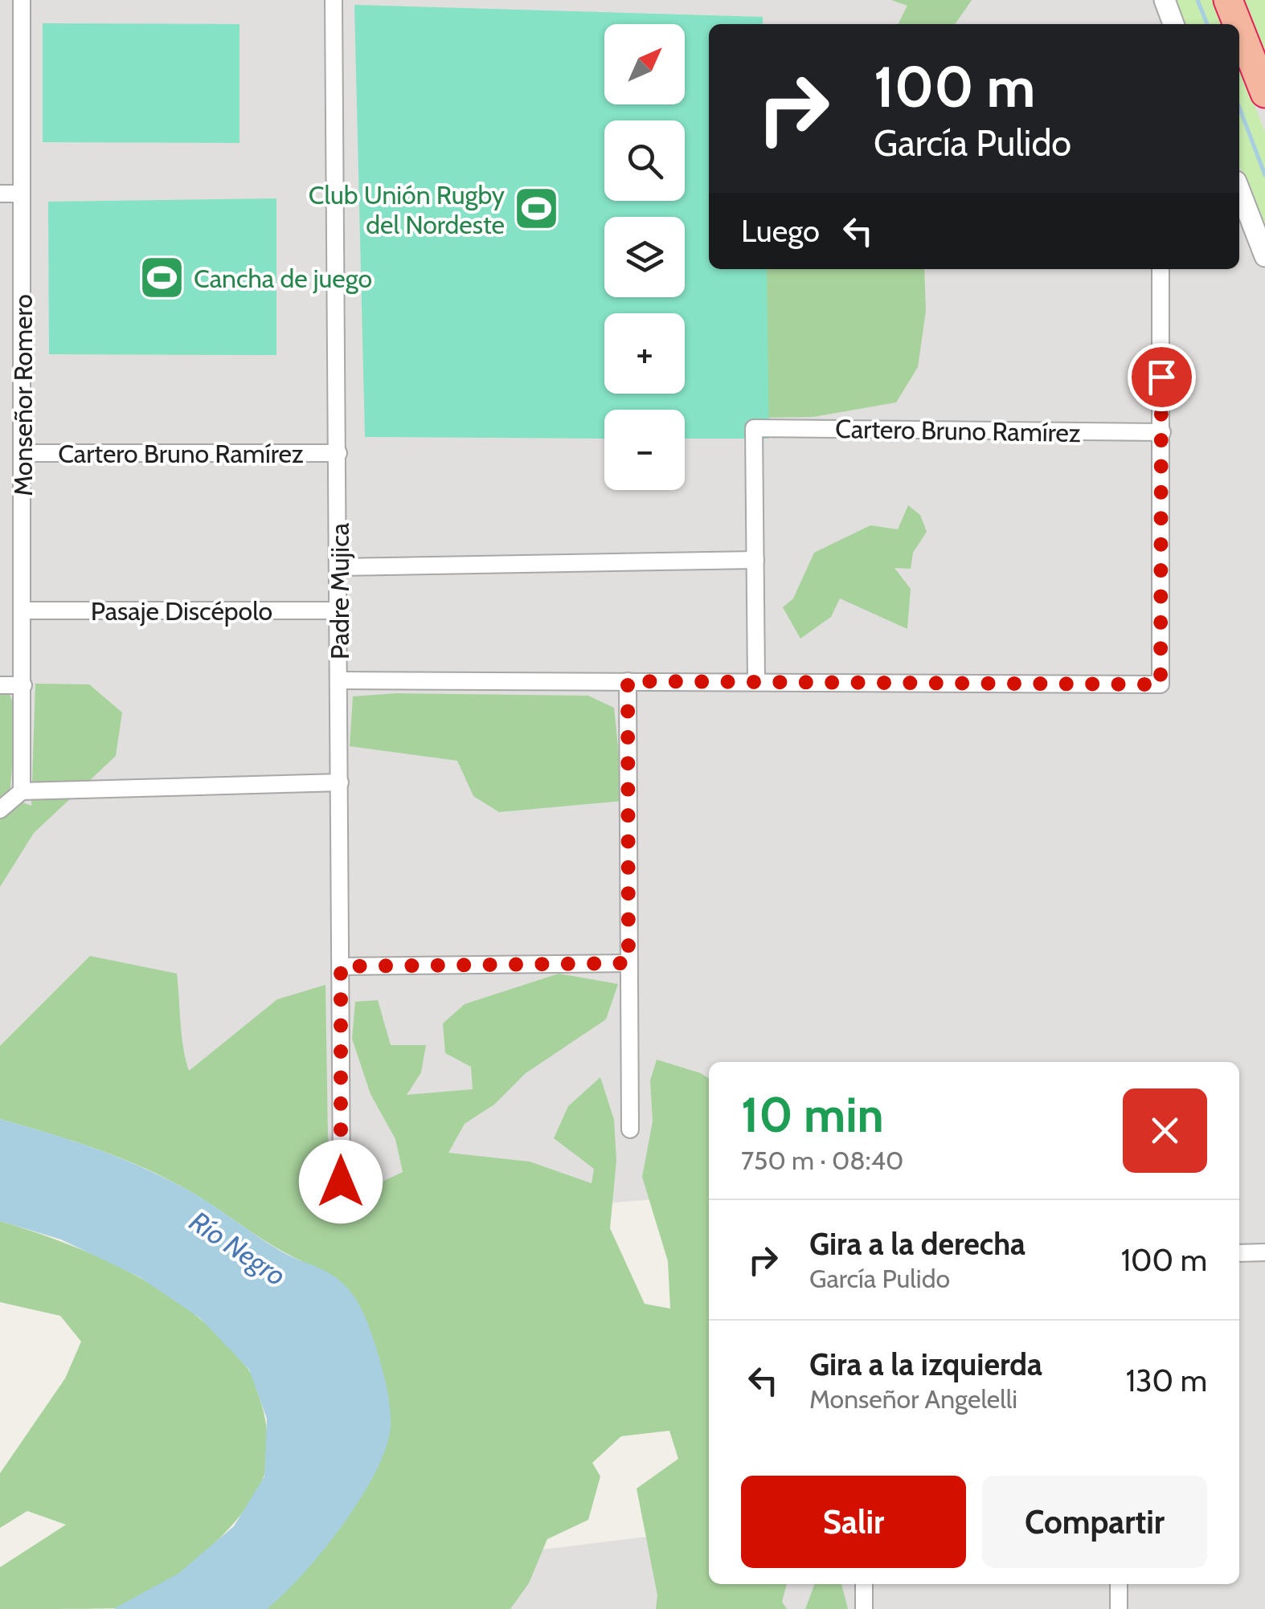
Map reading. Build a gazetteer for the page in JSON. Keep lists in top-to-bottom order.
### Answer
{
  "streets": {
    "street": [
      "Monseñor Romero",
      "Cartero Bruno Ramírez",
      "Padre Mujica",
      "Pasaje Discépolo"
    ]
  },
  "crossings": [
    ["Monseñor Romero", "Cartero Bruno Ramírez"],
    ["Monseñor Romero", "Pasaje Discépolo"],
    ["Cartero Bruno Ramírez", "Padre Mujica"],
    ["Padre Mujica", "Pasaje Discépolo"]
  ],
  "water": ["Río Negro"],
  "places": {
    "sports": ["Club Unión Rugby del Nordeste", "Cancha de juego"]
  },
  "north": "top right",
  "page": {
    "map_buttons": ["+", "−"],
    "turn": ["100 m", "García Pulido"],
    "then": "Luego",
    "heading": ["10 min", "750 m · 08:40"],
    "list": [
      {
        "name": "Gira a la derecha",
        "note": "García Pulido",
        "value": "100 m"
      },
      {
        "name": "Gira a la izquierda",
        "note": "Monseñor Angelelli",
        "value": "130 m"
      }
    ],
    "buttons": ["Salir", "Compartir"]
  }
}
